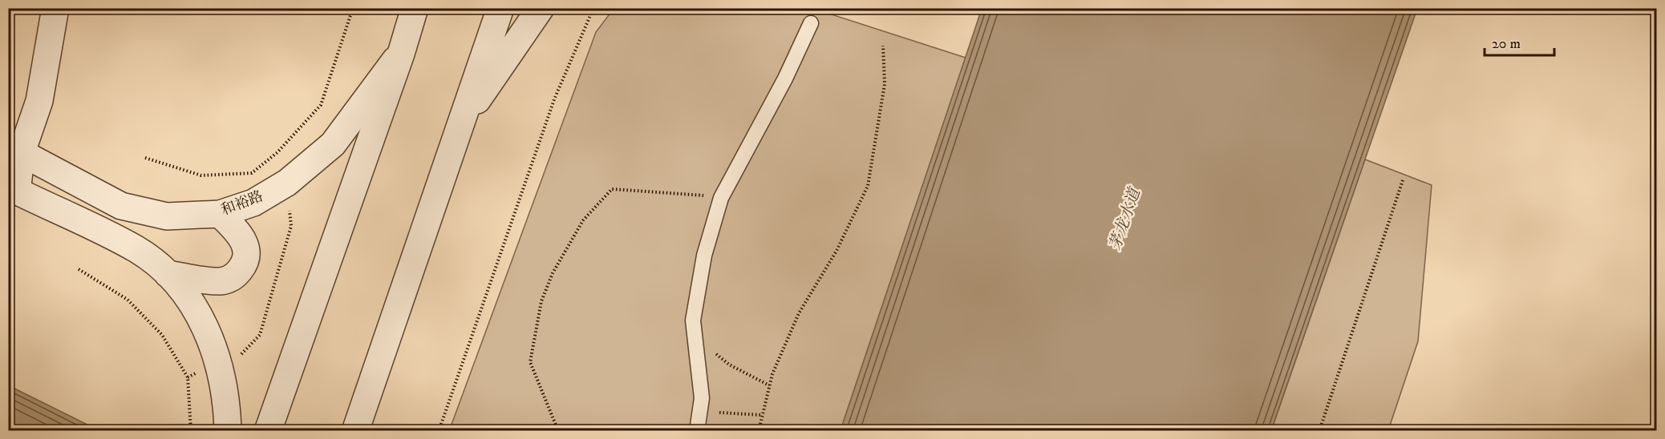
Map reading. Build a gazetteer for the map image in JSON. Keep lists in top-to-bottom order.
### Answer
{
  "streets": {
    "street": ["和裕路"]
  },
  "water": ["茅龙水道"],
  "scale_bar": "20 m"
}
